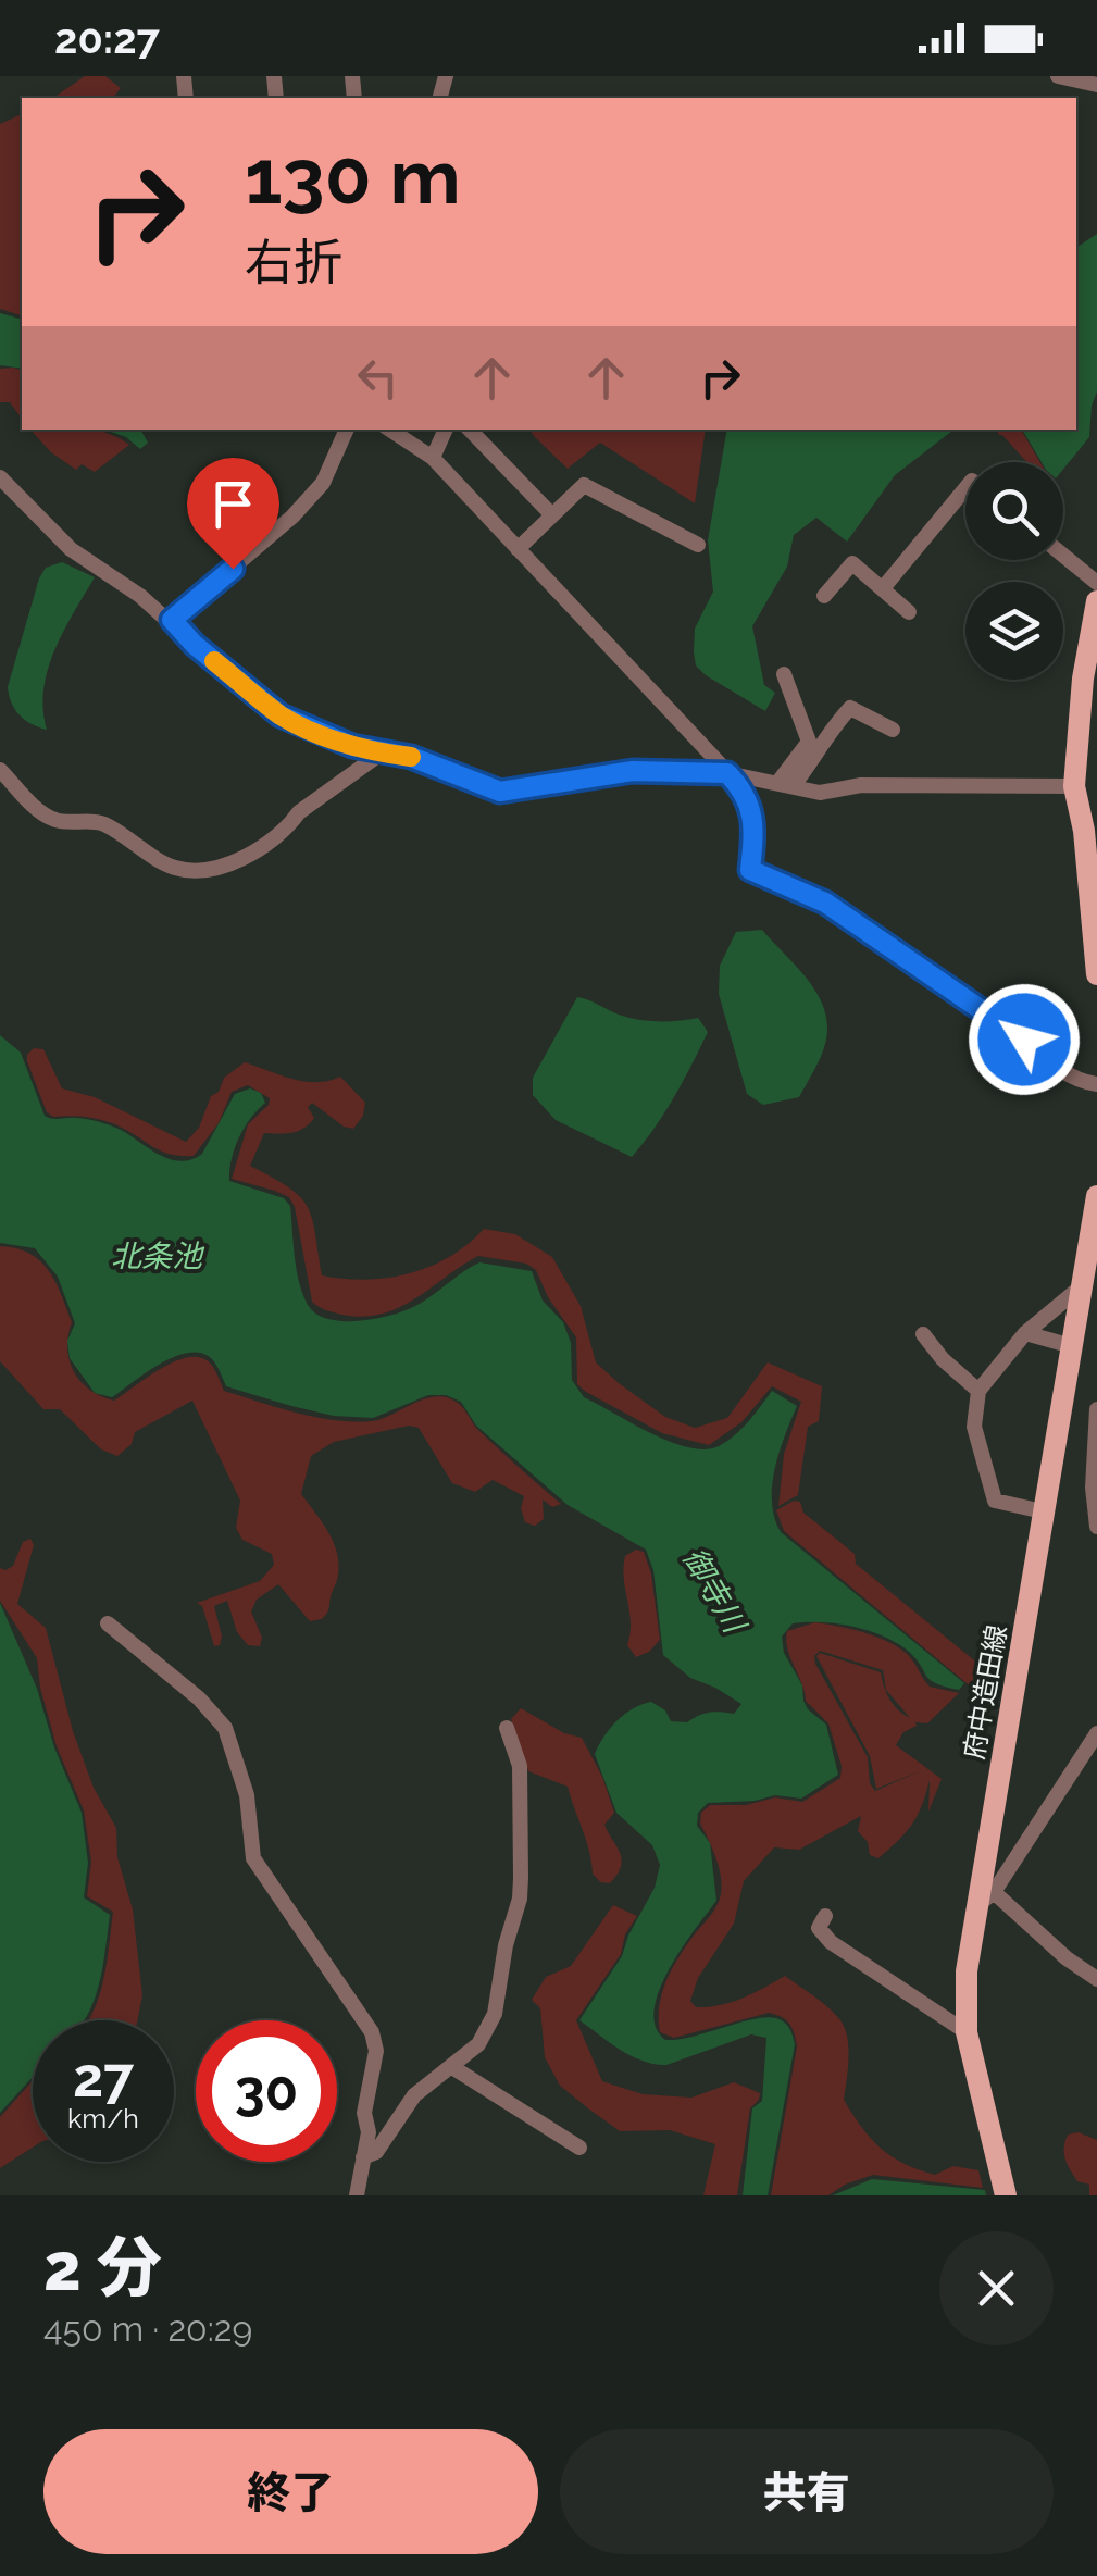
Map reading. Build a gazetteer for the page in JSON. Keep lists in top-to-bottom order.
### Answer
{
  "streets": {
    "main road": ["府中造田線"]
  },
  "water": ["北条池", "御寺川"],
  "page": {
    "status": "20:27",
    "turn": ["130 m", "右折"],
    "speed": "27 km/h",
    "limit": "30",
    "heading": ["2 分", "450 m · 20:29"],
    "buttons": ["終了", "共有"]
  }
}
